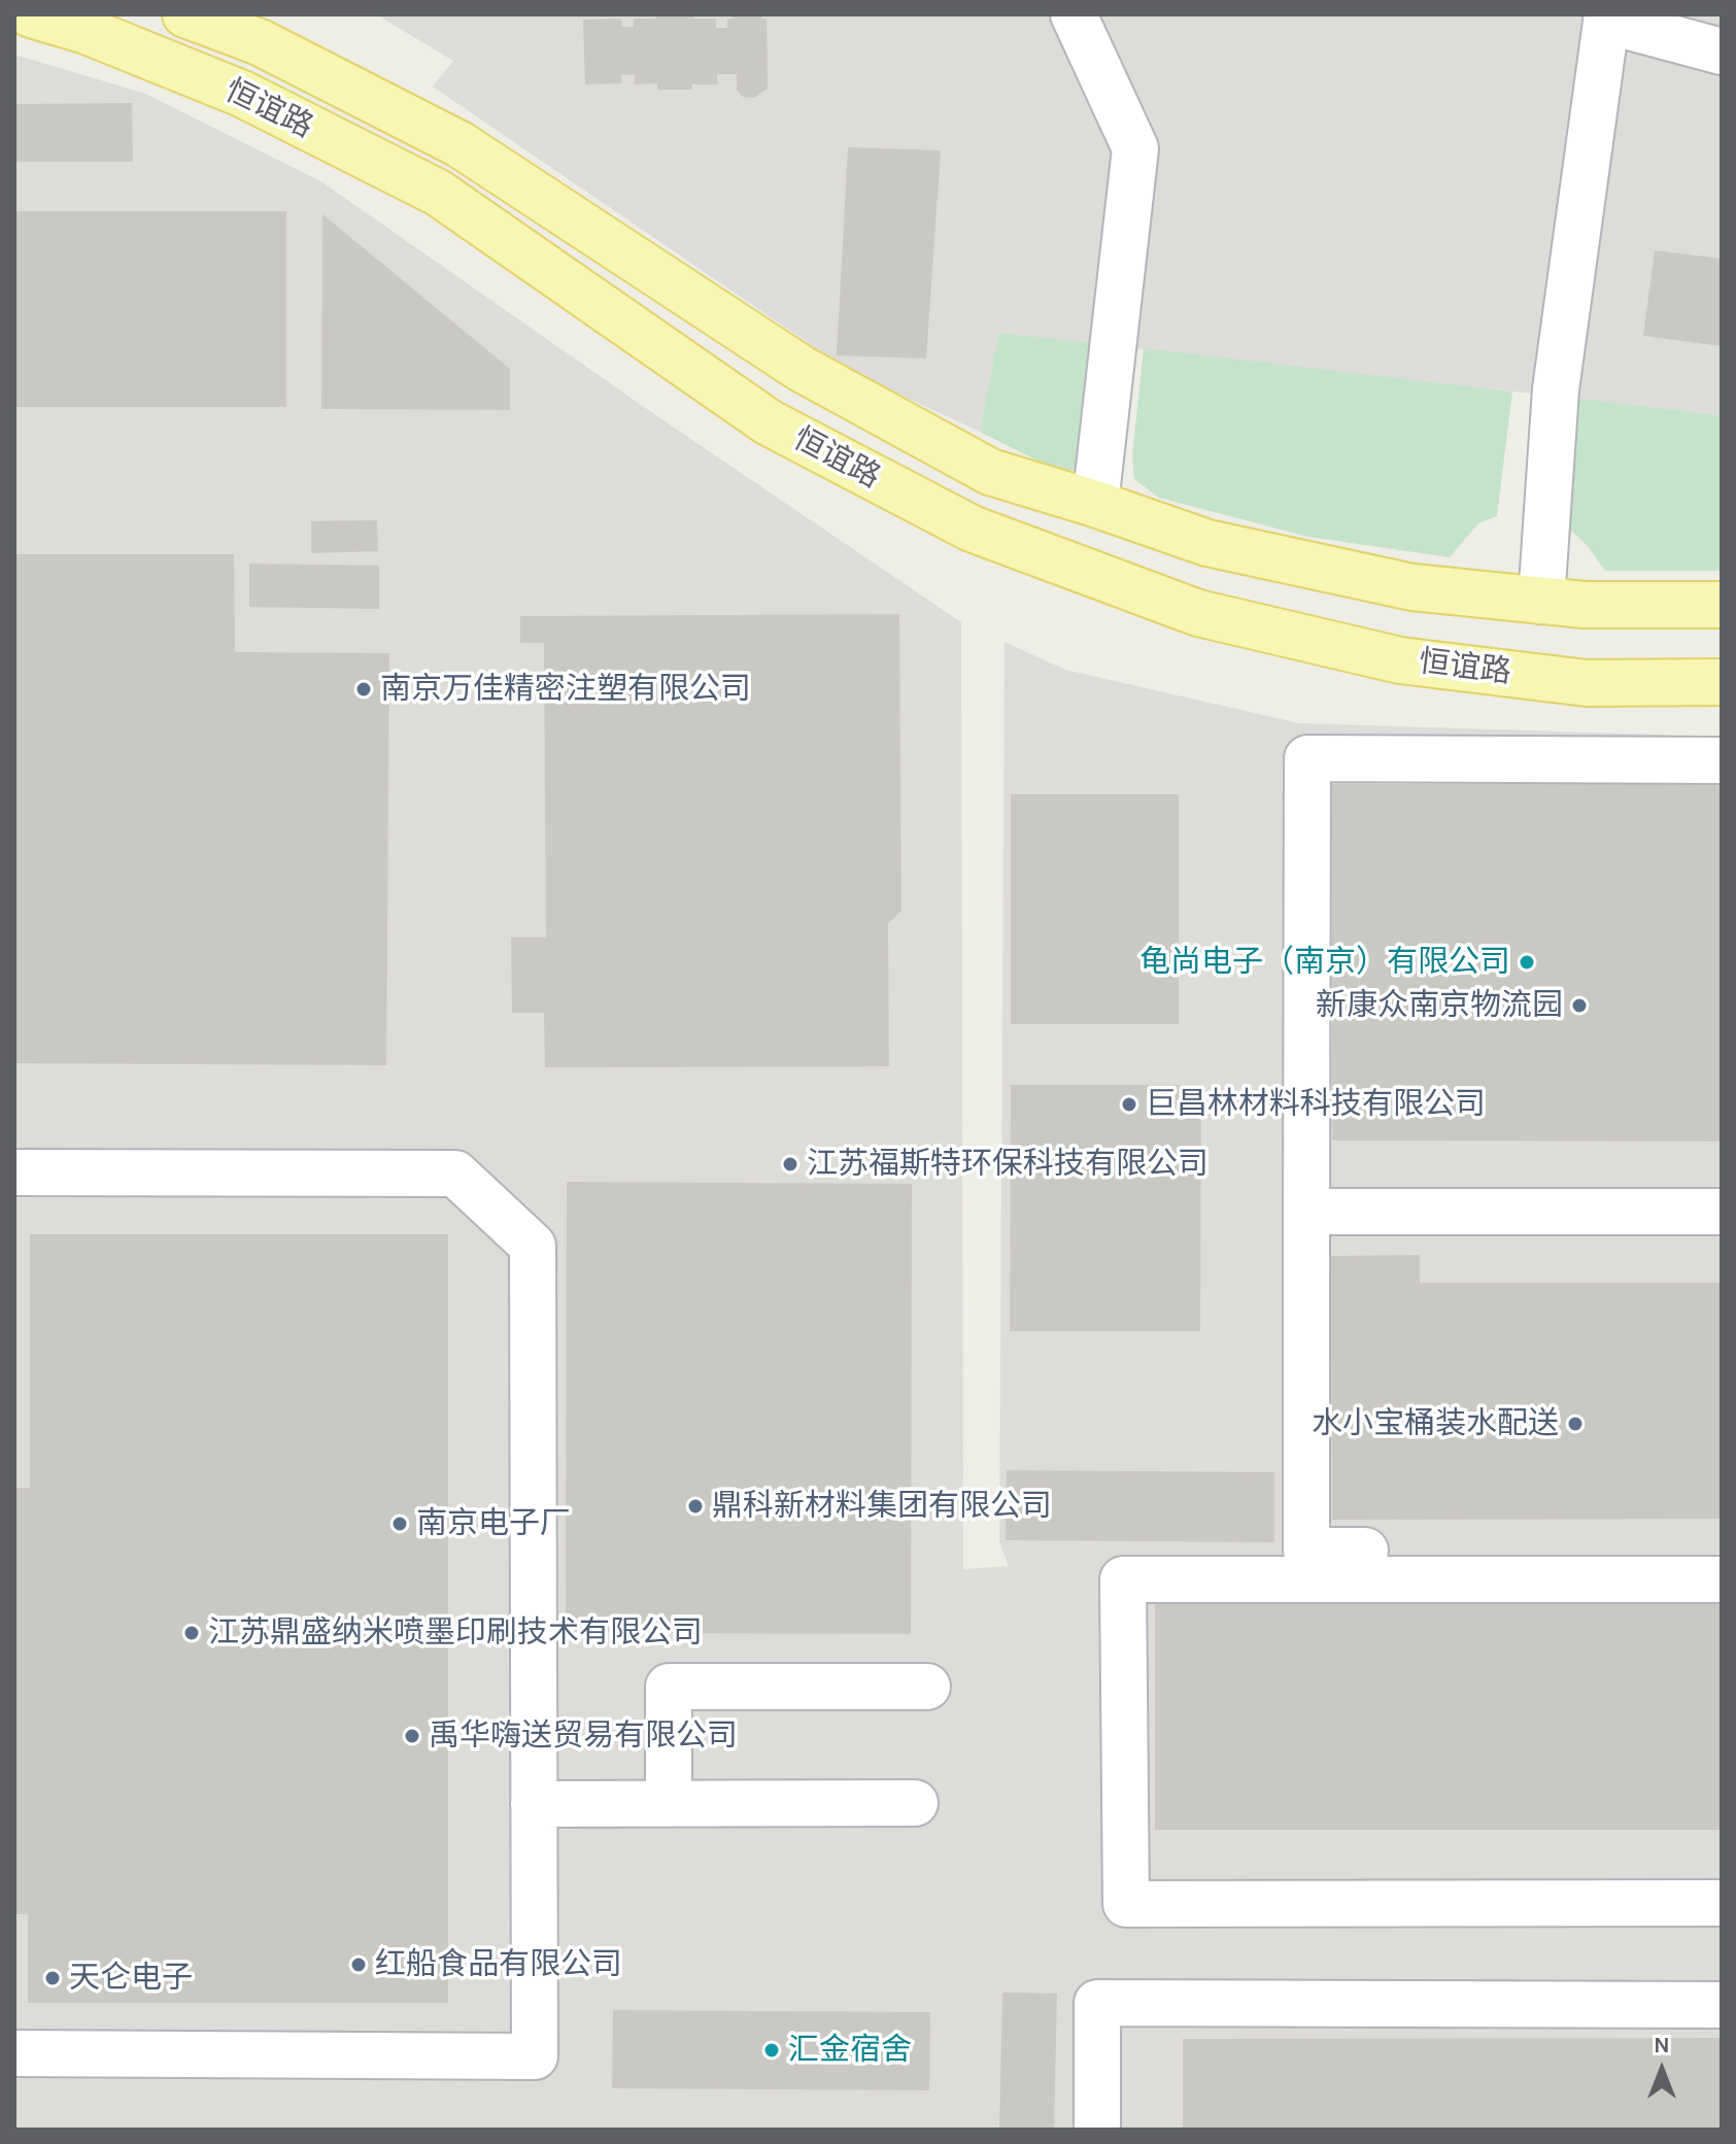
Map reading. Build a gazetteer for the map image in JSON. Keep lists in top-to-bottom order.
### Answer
{
  "streets": {
    "main road": ["恒谊路"]
  },
  "places": [
    "南京万佳精密注塑有限公司",
    "龟尚电子（南京）有限公司",
    "新康众南京物流园",
    "巨昌林材料科技有限公司",
    "江苏福斯特环保科技有限公司",
    "水小宝桶装水配送",
    "鼎科新材料集团有限公司",
    "南京电子厂",
    "江苏鼎盛纳米喷墨印刷技术有限公司",
    "禹华嗨送贸易有限公司",
    "红船食品有限公司",
    "天仑电子",
    "汇金宿舍"
  ],
  "north": "top"
}
